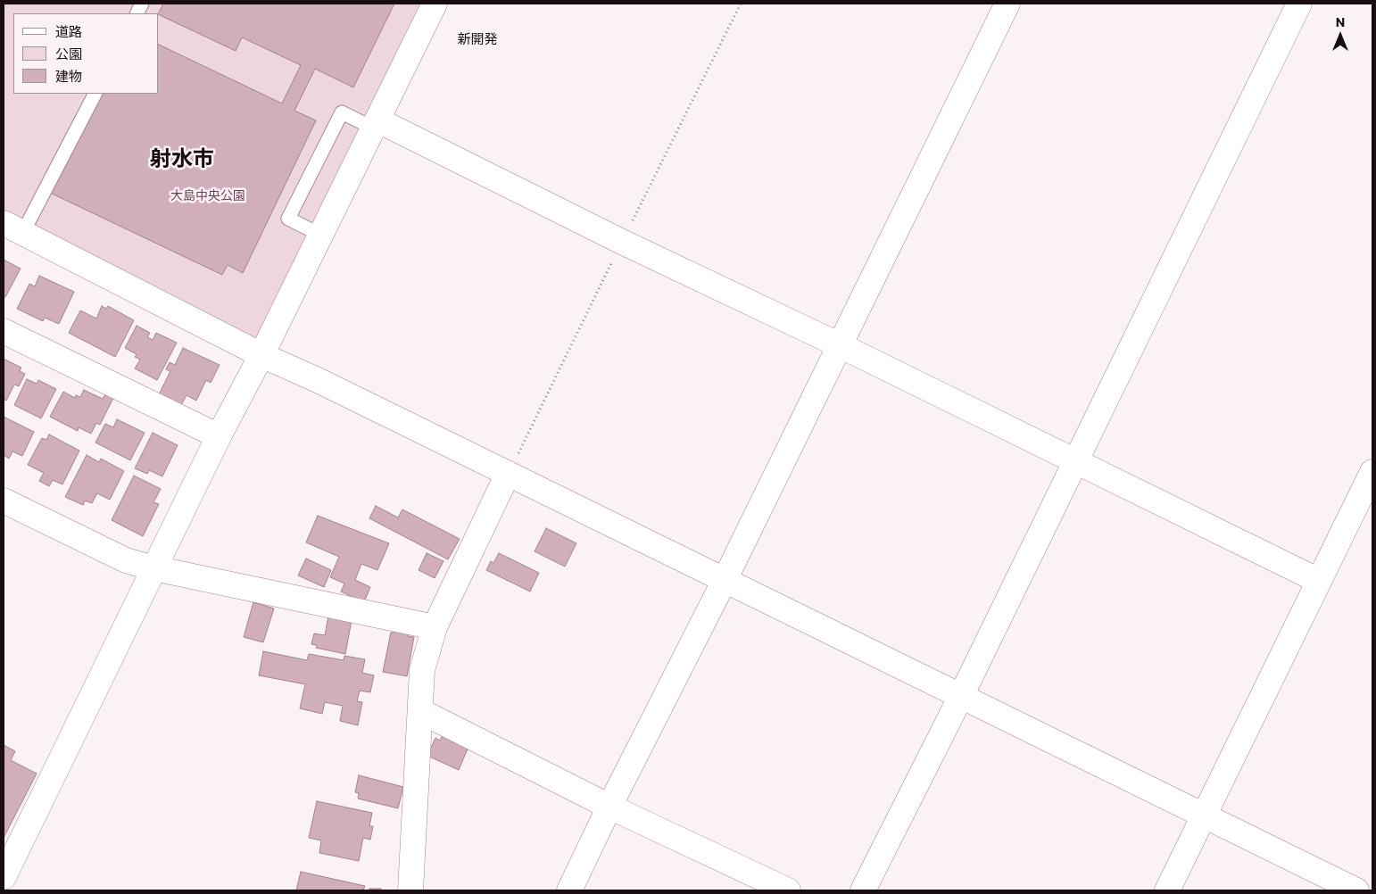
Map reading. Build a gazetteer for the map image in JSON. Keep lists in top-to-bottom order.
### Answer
{
  "districts": ["新開発", "射水市"],
  "parks": ["大島中央公園"],
  "legend": ["道路", "公園", "建物"],
  "north": "top"
}
